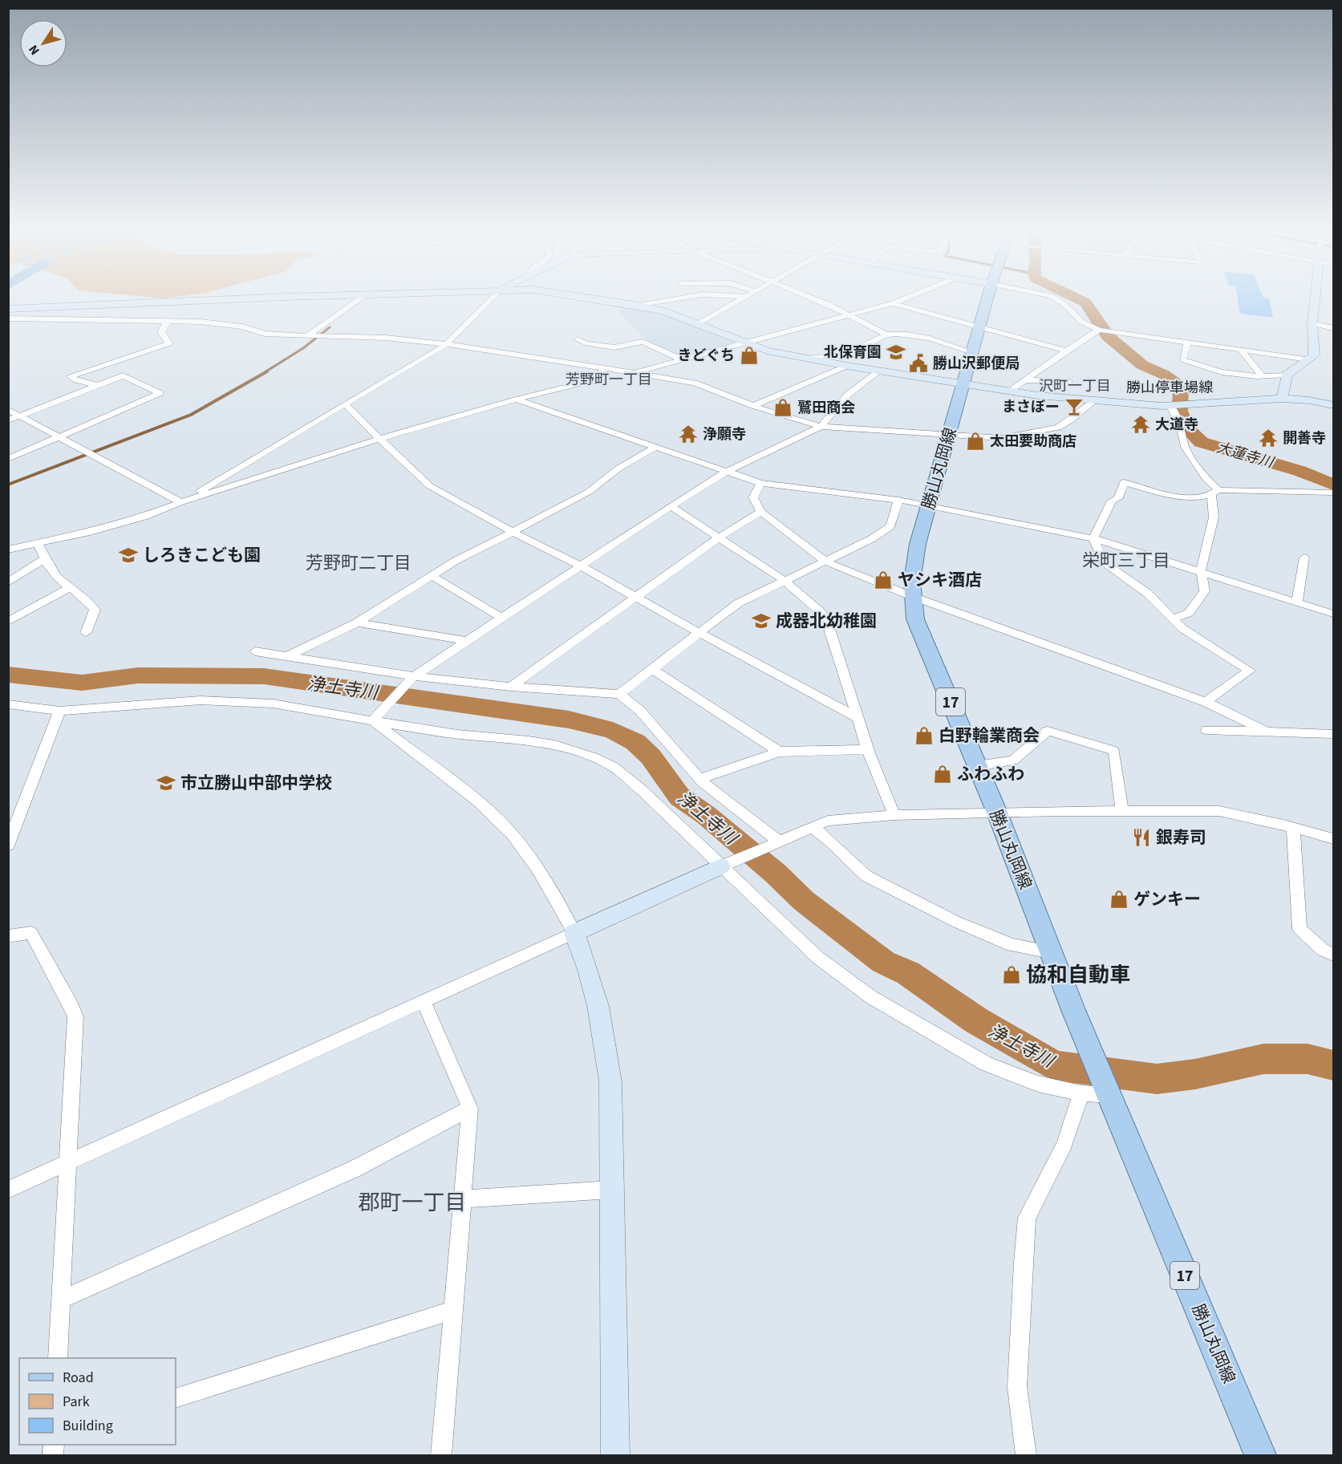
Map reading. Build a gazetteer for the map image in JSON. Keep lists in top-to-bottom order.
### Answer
{
  "streets": {
    "main road": ["勝山丸岡線", "17"],
    "street": ["勝山停車場線"]
  },
  "crossings": [
    ["勝山停車場線", "勝山丸岡線"]
  ],
  "districts": [
    "芳野町一丁目",
    "沢町一丁目",
    "栄町三丁目",
    "芳野町二丁目",
    "郡町一丁目"
  ],
  "water": ["大蓮寺川", "浄土寺川"],
  "places": {
    "school or university": [
      "北保育園",
      "しろきこども園",
      "成器北幼稚園",
      "市立勝山中部中学校"
    ],
    "shop": [
      "きどぐち",
      "鷲田商会",
      "太田要助商店",
      "ヤシキ酒店",
      "白野輪業商会",
      "ふわふわ",
      "ゲンキー",
      "協和自動車"
    ],
    "public building": ["勝山沢郵便局"],
    "bar": ["まさぼー"],
    "temple": ["大道寺", "浄願寺", "開善寺"],
    "restaurant": ["銀寿司"]
  },
  "legend": ["Road", "Park", "Building"],
  "north": "bottom left"
}
